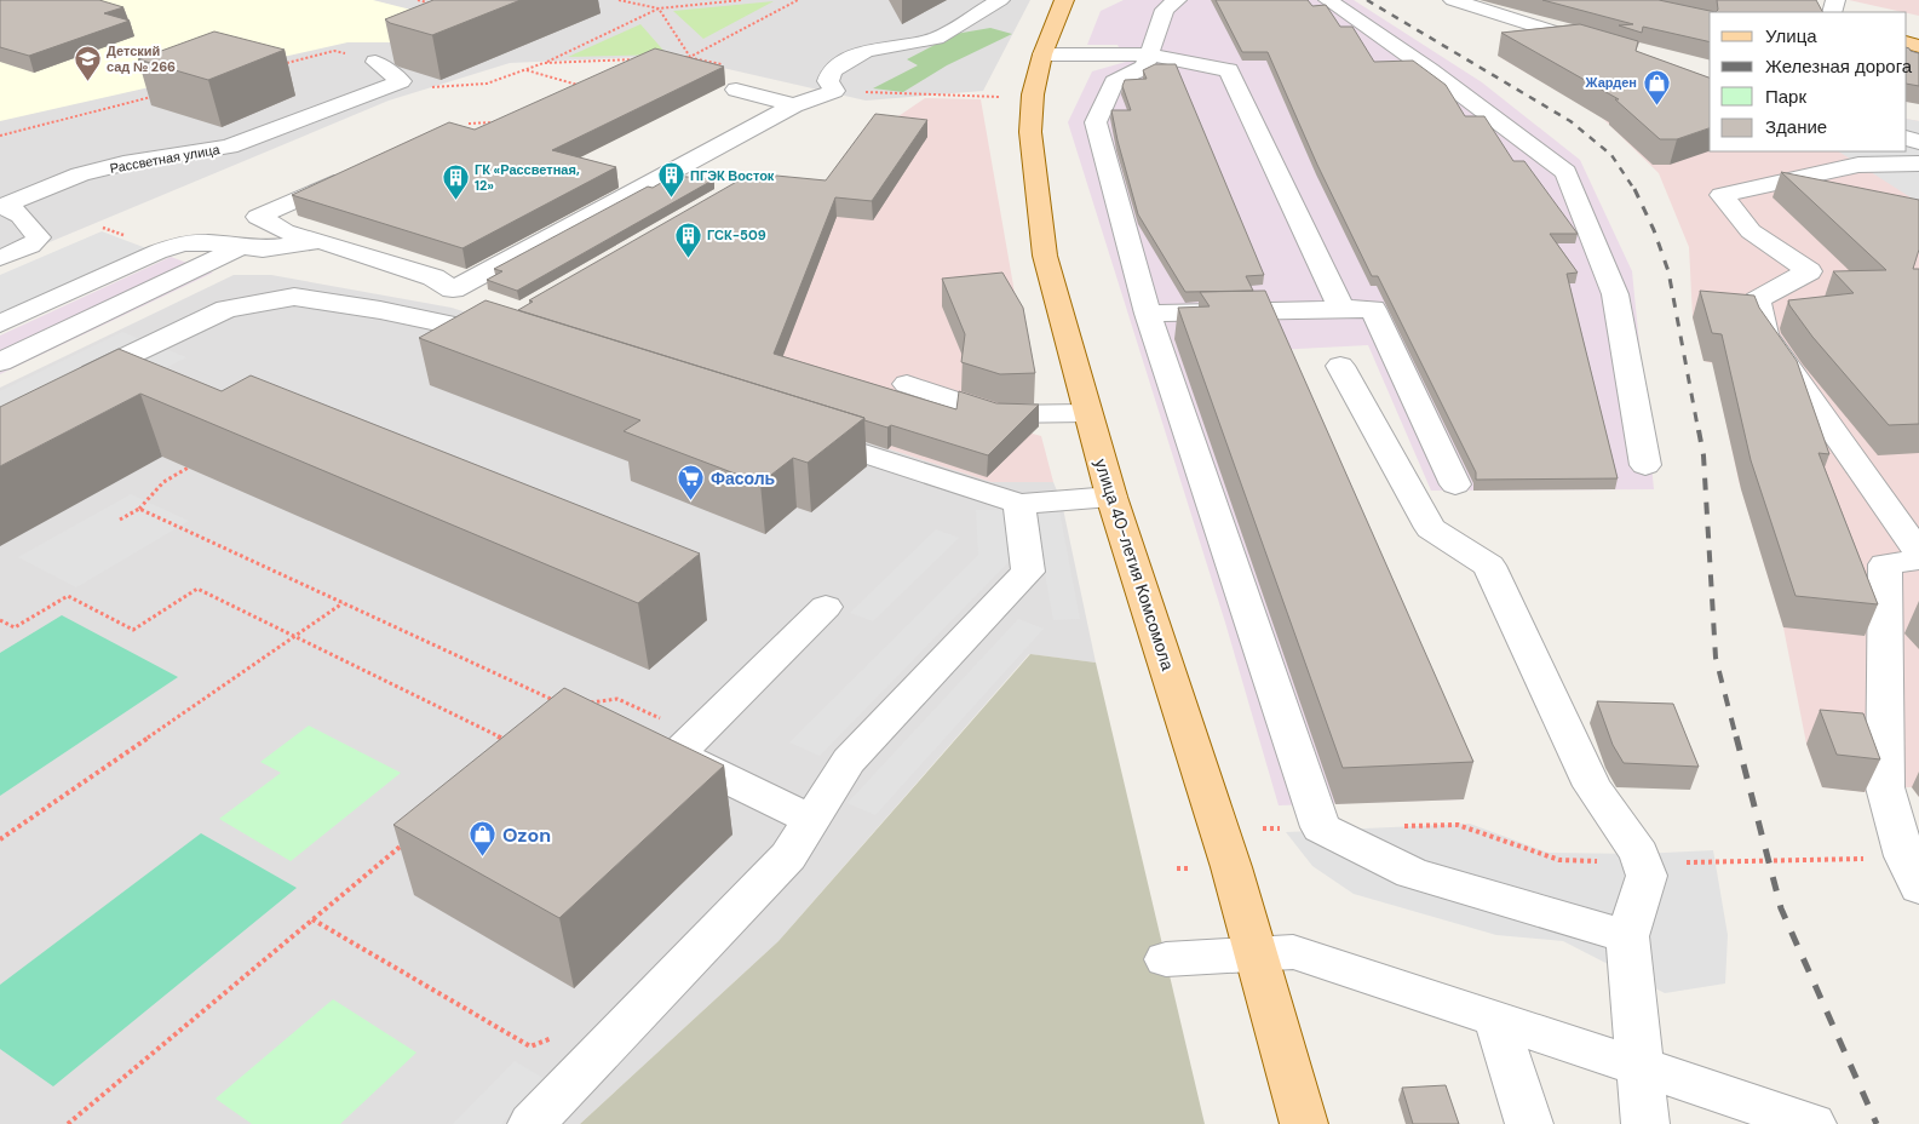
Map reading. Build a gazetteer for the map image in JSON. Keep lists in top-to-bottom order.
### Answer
{
  "streets": {
    "main road": ["улица 40-летия Комсомола"],
    "street": ["Рассветная улица"]
  },
  "places": {
    "school or university": ["Детский сад № 266"],
    "shop": ["Жарден", "Ozon"],
    "building": ["ПГЭК Восток", "ГК «Рассветная, 12»", "ГСК-509"],
    "supermarket": ["Фасоль"]
  },
  "legend": [
    "Улица",
    "Железная дорога",
    "Парк",
    "Здание"
  ]
}
